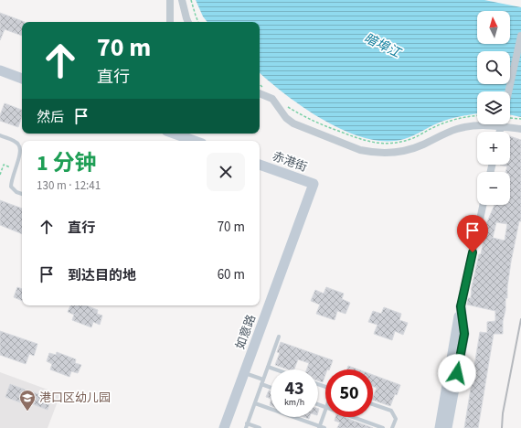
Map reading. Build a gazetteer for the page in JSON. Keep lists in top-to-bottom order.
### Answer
{
  "streets": {
    "street": ["赤港街", "如意路"]
  },
  "crossings": [
    ["赤港街", "如意路"]
  ],
  "water": ["暗埠江"],
  "places": {
    "school or university": ["港口区幼儿园"]
  },
  "north": "top",
  "page": {
    "map_buttons": ["+", "−"],
    "turn": ["70 m", "直行"],
    "then": "然后",
    "heading": ["1 分钟", "130 m · 12:41"],
    "list": [
      {
        "name": "直行",
        "value": "70 m"
      },
      {
        "name": "到达目的地",
        "value": "60 m"
      }
    ],
    "speed": "43 km/h",
    "limit": "50"
  }
}
